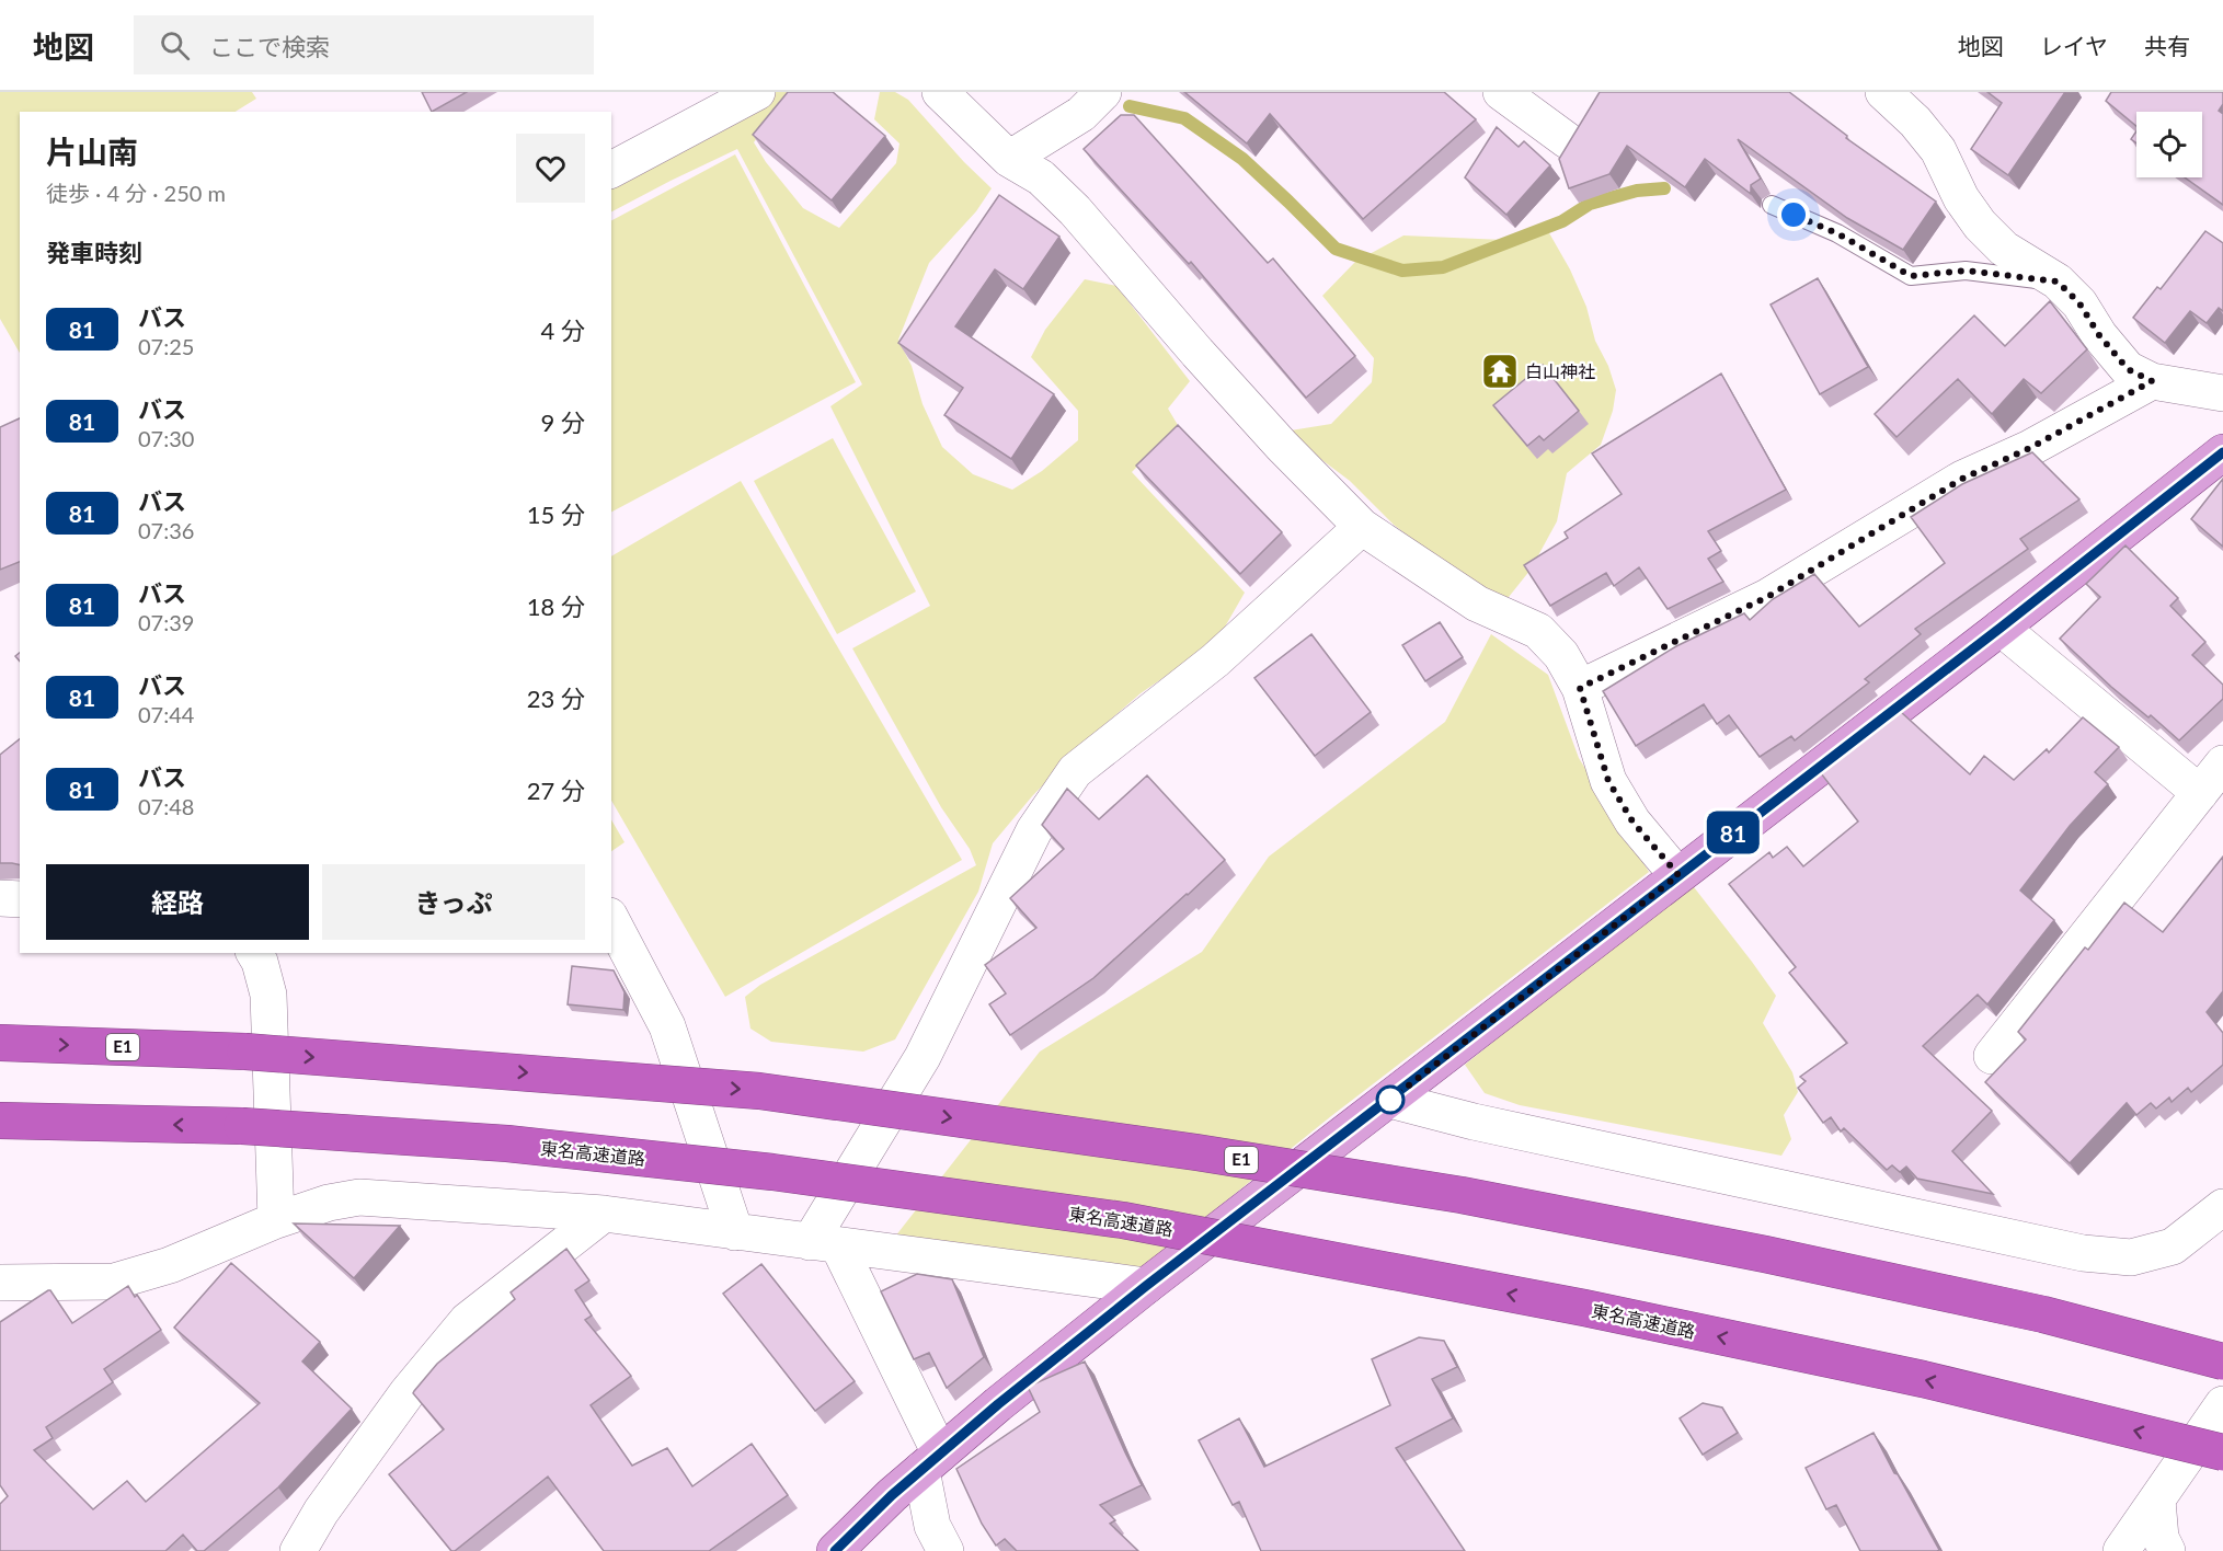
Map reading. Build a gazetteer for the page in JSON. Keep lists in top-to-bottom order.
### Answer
{
  "streets": {
    "highway": ["E1", "東名高速道路"]
  },
  "places": {
    "temple": ["白山神社"]
  },
  "lines": ["bus line 81"],
  "page": {
    "header": "地図",
    "search": "ここで検索",
    "nav": ["地図", "レイヤ", "共有"],
    "on_map": "81",
    "heading": [
      ["片山南", "徒歩 · 4 分 · 250 m"],
      "発車時刻"
    ],
    "list": [
      {
        "mark": "81",
        "name": "バス",
        "note": "07:25",
        "value": "4 分"
      },
      {
        "mark": "81",
        "name": "バス",
        "note": "07:30",
        "value": "9 分"
      },
      {
        "mark": "81",
        "name": "バス",
        "note": "07:36",
        "value": "15 分"
      },
      {
        "mark": "81",
        "name": "バス",
        "note": "07:39",
        "value": "18 分"
      },
      {
        "mark": "81",
        "name": "バス",
        "note": "07:44",
        "value": "23 分"
      },
      {
        "mark": "81",
        "name": "バス",
        "note": "07:48",
        "value": "27 分"
      }
    ],
    "buttons": ["経路", "きっぷ"]
  }
}
